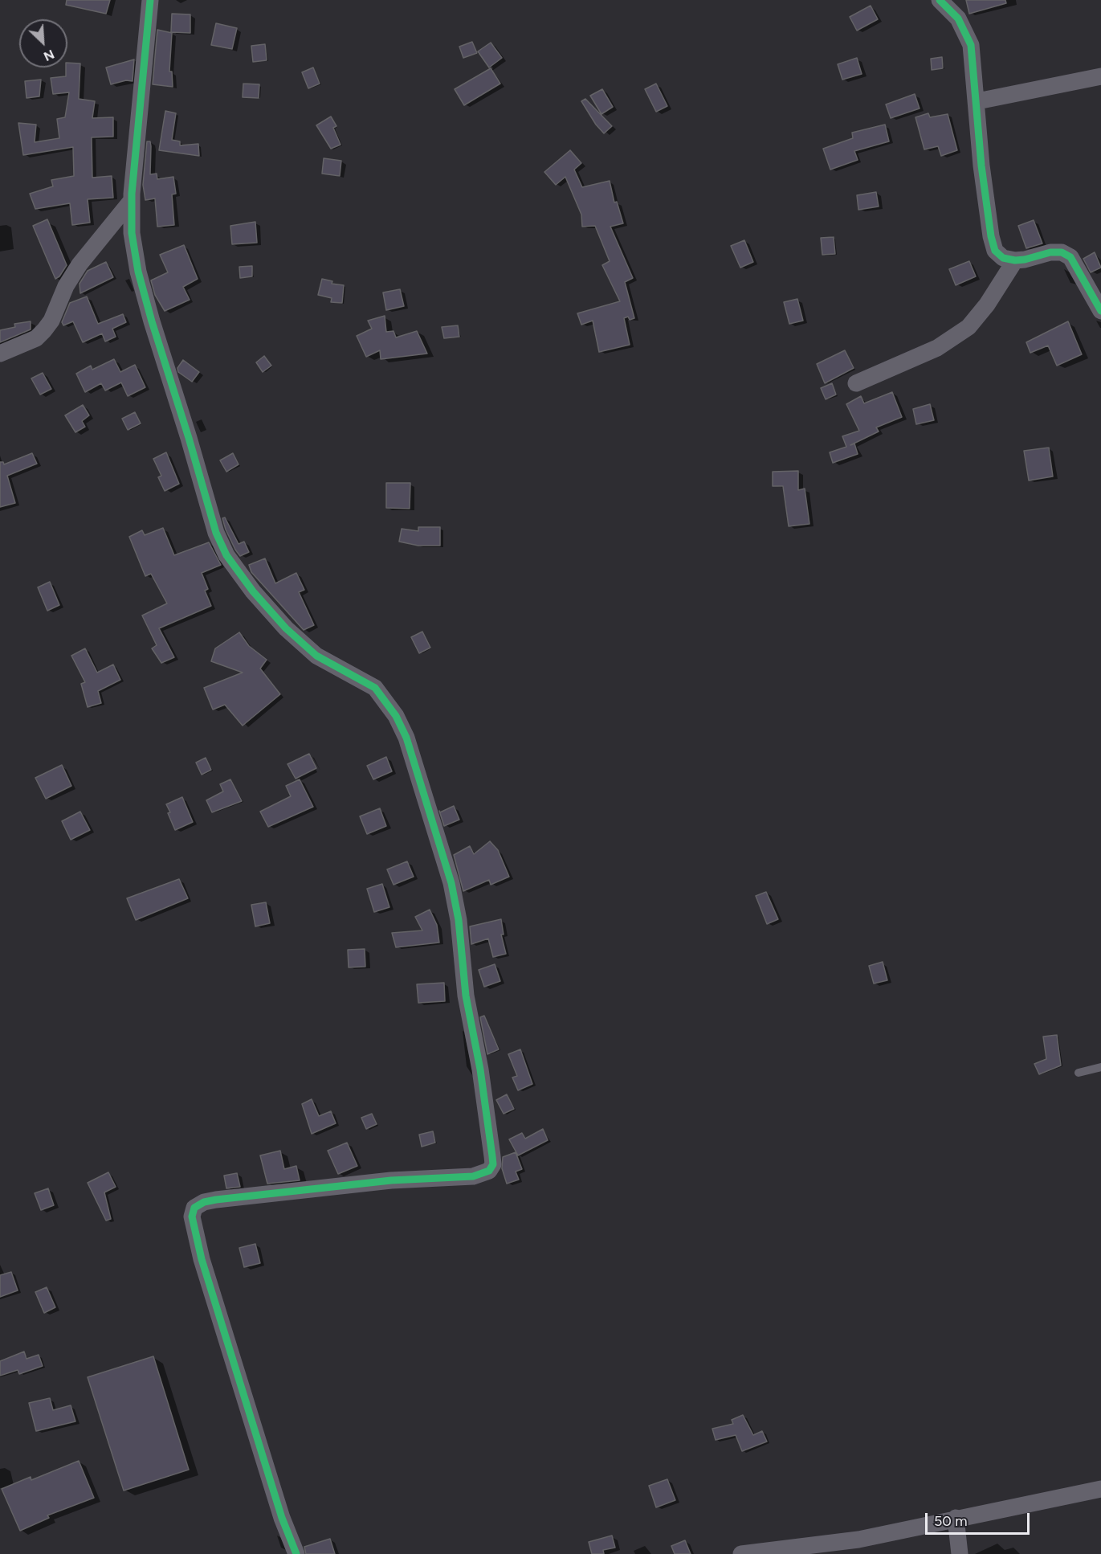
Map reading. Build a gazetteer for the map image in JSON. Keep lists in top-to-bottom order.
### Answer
{
  "scale_bar": "50 m",
  "north": "bottom right"
}
